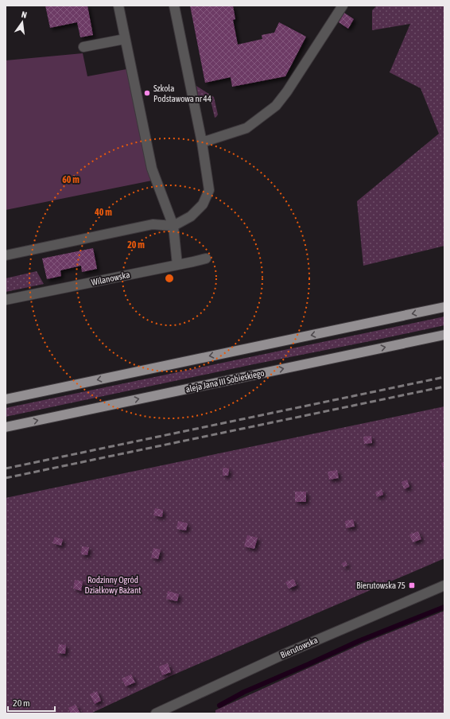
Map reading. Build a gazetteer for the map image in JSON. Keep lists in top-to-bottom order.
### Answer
{
  "streets": {
    "main road": ["aleja Jana III Sobieskiego"],
    "street": ["Wilanowska", "Bierutowska"]
  },
  "parks": ["Rodzinny Ogród Działkowy Bażant"],
  "places": {
    "other": ["Szkoła Podstawowa nr 44"],
    "transit": ["Bierutowska 75"]
  },
  "scale_bar": "20 m",
  "north": "top",
  "rings": ["60 m", "40 m", "20 m"]
}
